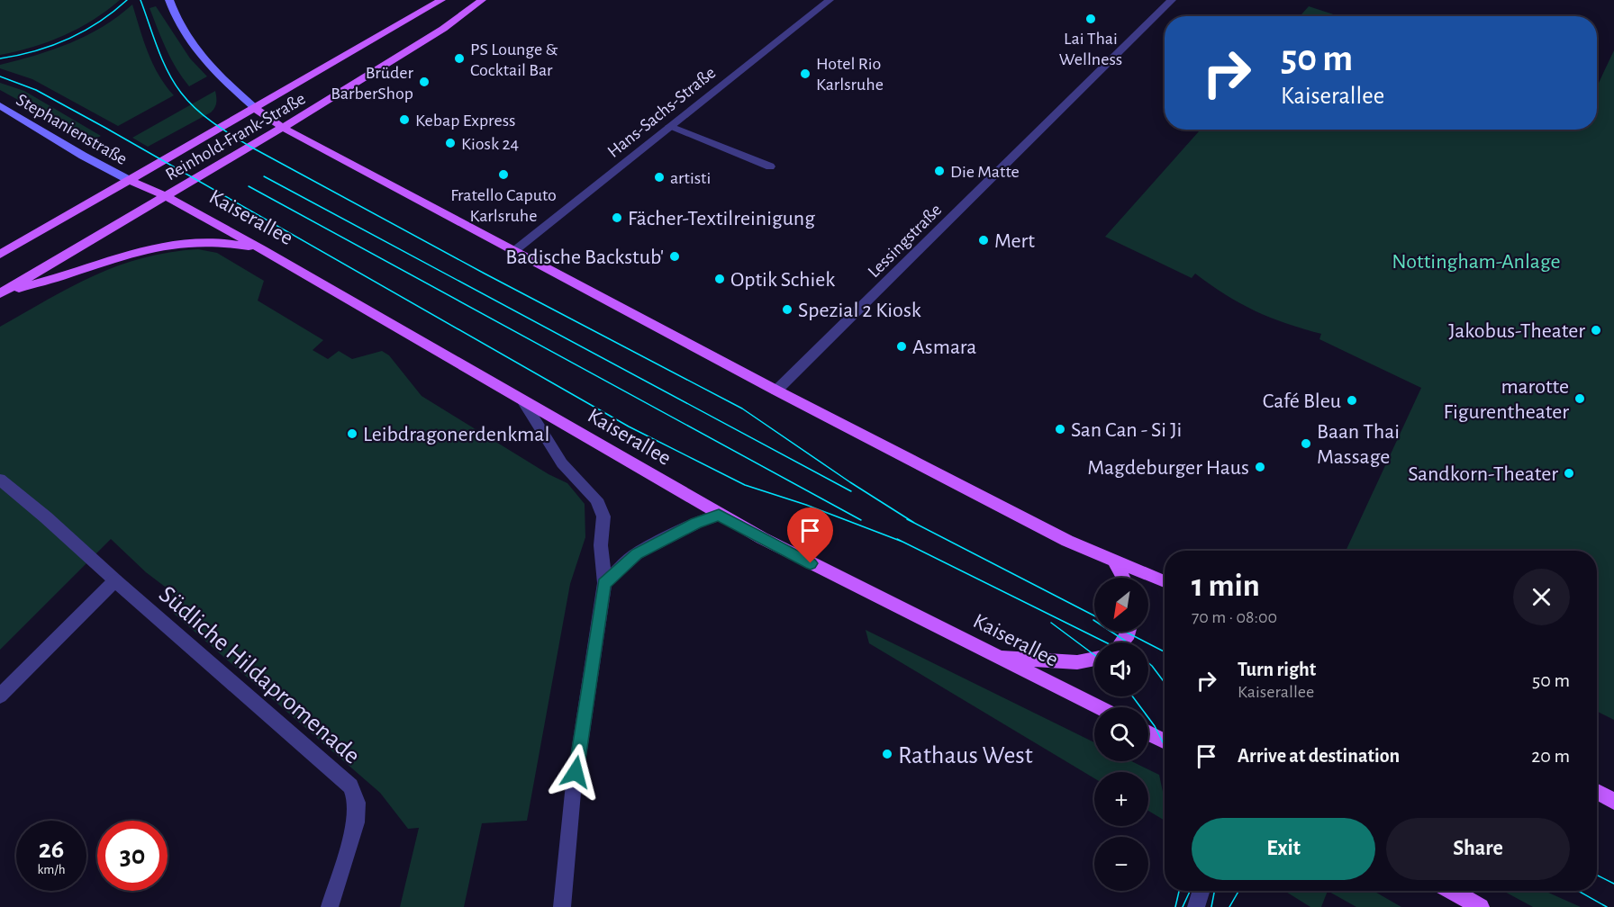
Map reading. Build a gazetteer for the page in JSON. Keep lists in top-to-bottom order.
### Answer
{
  "streets": {
    "main road": ["Stephanienstraße", "Reinhold-Frank-Straße", "Kaiserallee"],
    "street": ["Hans-Sachs-Straße", "Lessingstraße", "Südliche Hildapromenade"]
  },
  "crossings": [
    ["Stephanienstraße", "Reinhold-Frank-Straße"],
    ["Stephanienstraße", "Kaiserallee"],
    ["Reinhold-Frank-Straße", "Kaiserallee"]
  ],
  "parks": ["Nottingham-Anlage"],
  "places": [
    "Lai Thai Wellness",
    "PS Lounge & Cocktail Bar",
    "Hotel Rio Karlsruhe",
    "Brüder BarberShop",
    "Kebap Express",
    "Kiosk 24",
    "Die Matte",
    "Fratello Caputo Karlsruhe",
    "artisti",
    "Fächer-Textilreinigung",
    "Mert",
    "Badische Backstub'",
    "Optik Schiek",
    "Spezial 2 Kiosk",
    "Jakobus-Theater",
    "Asmara",
    "marotte Figurentheater",
    "Café Bleu",
    "San Can - Si Ji",
    "Leibdragonerdenkmal",
    "Baan Thai Massage",
    "Magdeburger Haus",
    "Sandkorn-Theater",
    "Rathaus West"
  ],
  "north": "bottom left",
  "page": {
    "turn": ["50 m", "Kaiserallee"],
    "heading": ["1 min", "70 m · 08:00"],
    "map_buttons": ["+", "−"],
    "list": [
      {
        "name": "Turn right",
        "note": "Kaiserallee",
        "value": "50 m"
      },
      {
        "name": "Arrive at destination",
        "value": "20 m"
      }
    ],
    "buttons": ["Exit", "Share"],
    "speed": "26 km/h",
    "limit": "30"
  }
}
